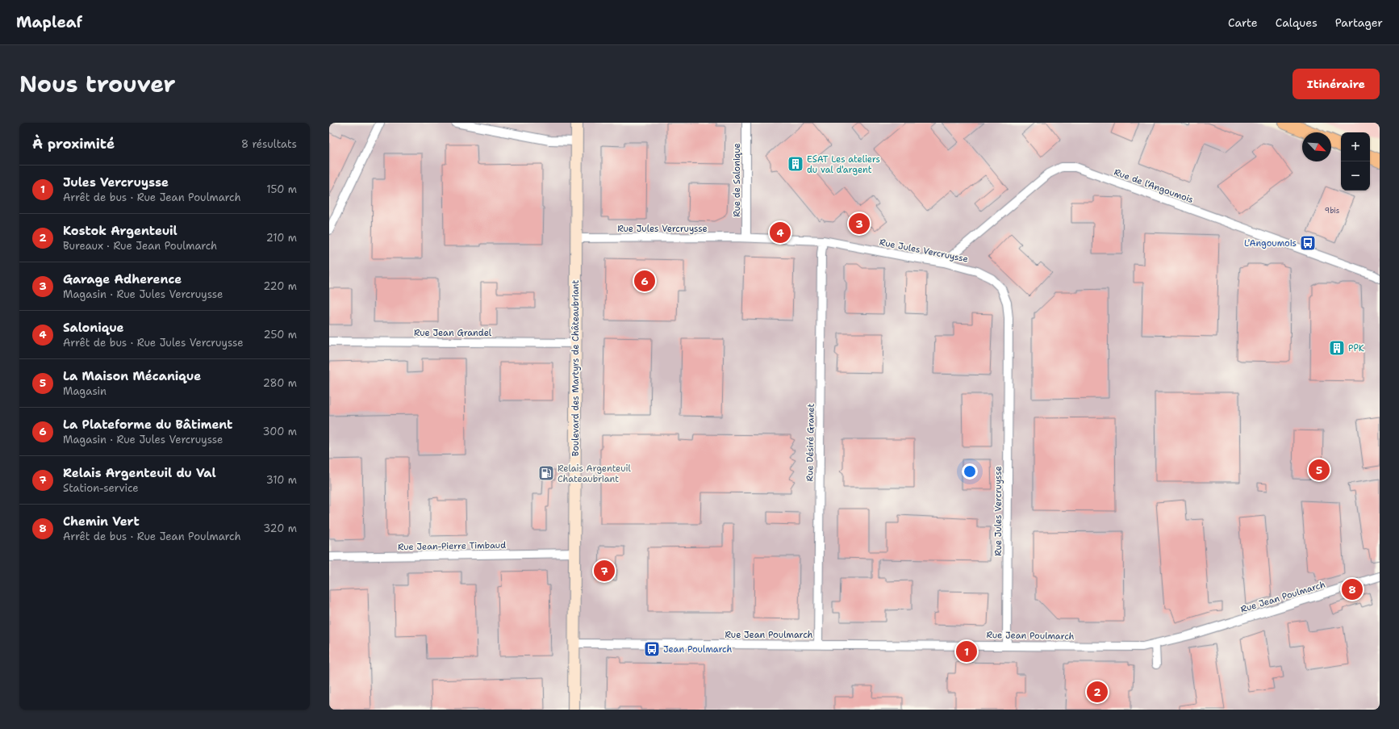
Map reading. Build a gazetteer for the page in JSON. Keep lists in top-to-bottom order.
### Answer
{
  "streets": {
    "main road": ["Boulevard des Martyrs de Châteaubriant"],
    "street": [
      "Rue de Salonique",
      "Rue de l'Angoumois",
      "Rue Jules Vercruysse",
      "Rue Jean Grandel",
      "Rue Désiré Granet",
      "Rue Jean-Pierre Timbaud",
      "Rue Jean Poulmarch"
    ]
  },
  "crossings": [
    ["Rue de Salonique", "Rue Jules Vercruysse"],
    ["Rue de l'Angoumois", "Rue Jules Vercruysse"],
    ["Rue Jules Vercruysse", "Boulevard des Martyrs de Châteaubriant"],
    ["Rue Jules Vercruysse", "Rue Désiré Granet"],
    ["Rue Jules Vercruysse", "Rue Jean Poulmarch"],
    ["Rue Jean Grandel", "Boulevard des Martyrs de Châteaubriant"],
    ["Boulevard des Martyrs de Châteaubriant", "Rue Jean-Pierre Timbaud"],
    ["Boulevard des Martyrs de Châteaubriant", "Rue Jean Poulmarch"],
    ["Rue Désiré Granet", "Rue Jean Poulmarch"]
  ],
  "places": {
    "building": ["ESAT Les ateliers du val d'argent", "PPK"],
    "bus stop": ["L'Angoumois", "Jean Poulmarch"],
    "fuel station": ["Relais Argenteuil Chateaubriant"]
  },
  "house_numbers": ["9bis"],
  "north": "bottom right",
  "page": {
    "header": "Mapleaf",
    "nav": ["Carte", "Calques", "Partager"],
    "title": "Nous trouver",
    "buttons": "Itinéraire",
    "heading": ["À proximité", "8 résultats"],
    "map_buttons": ["+", "−"],
    "list": [
      {
        "mark": "1",
        "name": "Jules Vercruysse",
        "note": "Arrêt de bus · Rue Jean Poulmarch",
        "value": "150 m"
      },
      {
        "mark": "2",
        "name": "Kostok Argenteuil",
        "note": "Bureaux · Rue Jean Poulmarch",
        "value": "210 m"
      },
      {
        "mark": "3",
        "name": "Garage Adherence",
        "note": "Magasin · Rue Jules Vercruysse",
        "value": "220 m"
      },
      {
        "mark": "4",
        "name": "Salonique",
        "note": "Arrêt de bus · Rue Jules Vercruysse",
        "value": "250 m"
      },
      {
        "mark": "5",
        "name": "La Maison Mécanique",
        "note": "Magasin",
        "value": "280 m"
      },
      {
        "mark": "6",
        "name": "La Plateforme du Bâtiment",
        "note": "Magasin · Rue Jules Vercruysse",
        "value": "300 m"
      },
      {
        "mark": "7",
        "name": "Relais Argenteuil du Val",
        "note": "Station-service",
        "value": "310 m"
      },
      {
        "mark": "8",
        "name": "Chemin Vert",
        "note": "Arrêt de bus · Rue Jean Poulmarch",
        "value": "320 m"
      }
    ],
    "pins": [
      "3",
      "4",
      "6",
      "5",
      "7",
      "8",
      "1",
      "2"
    ]
  }
}
